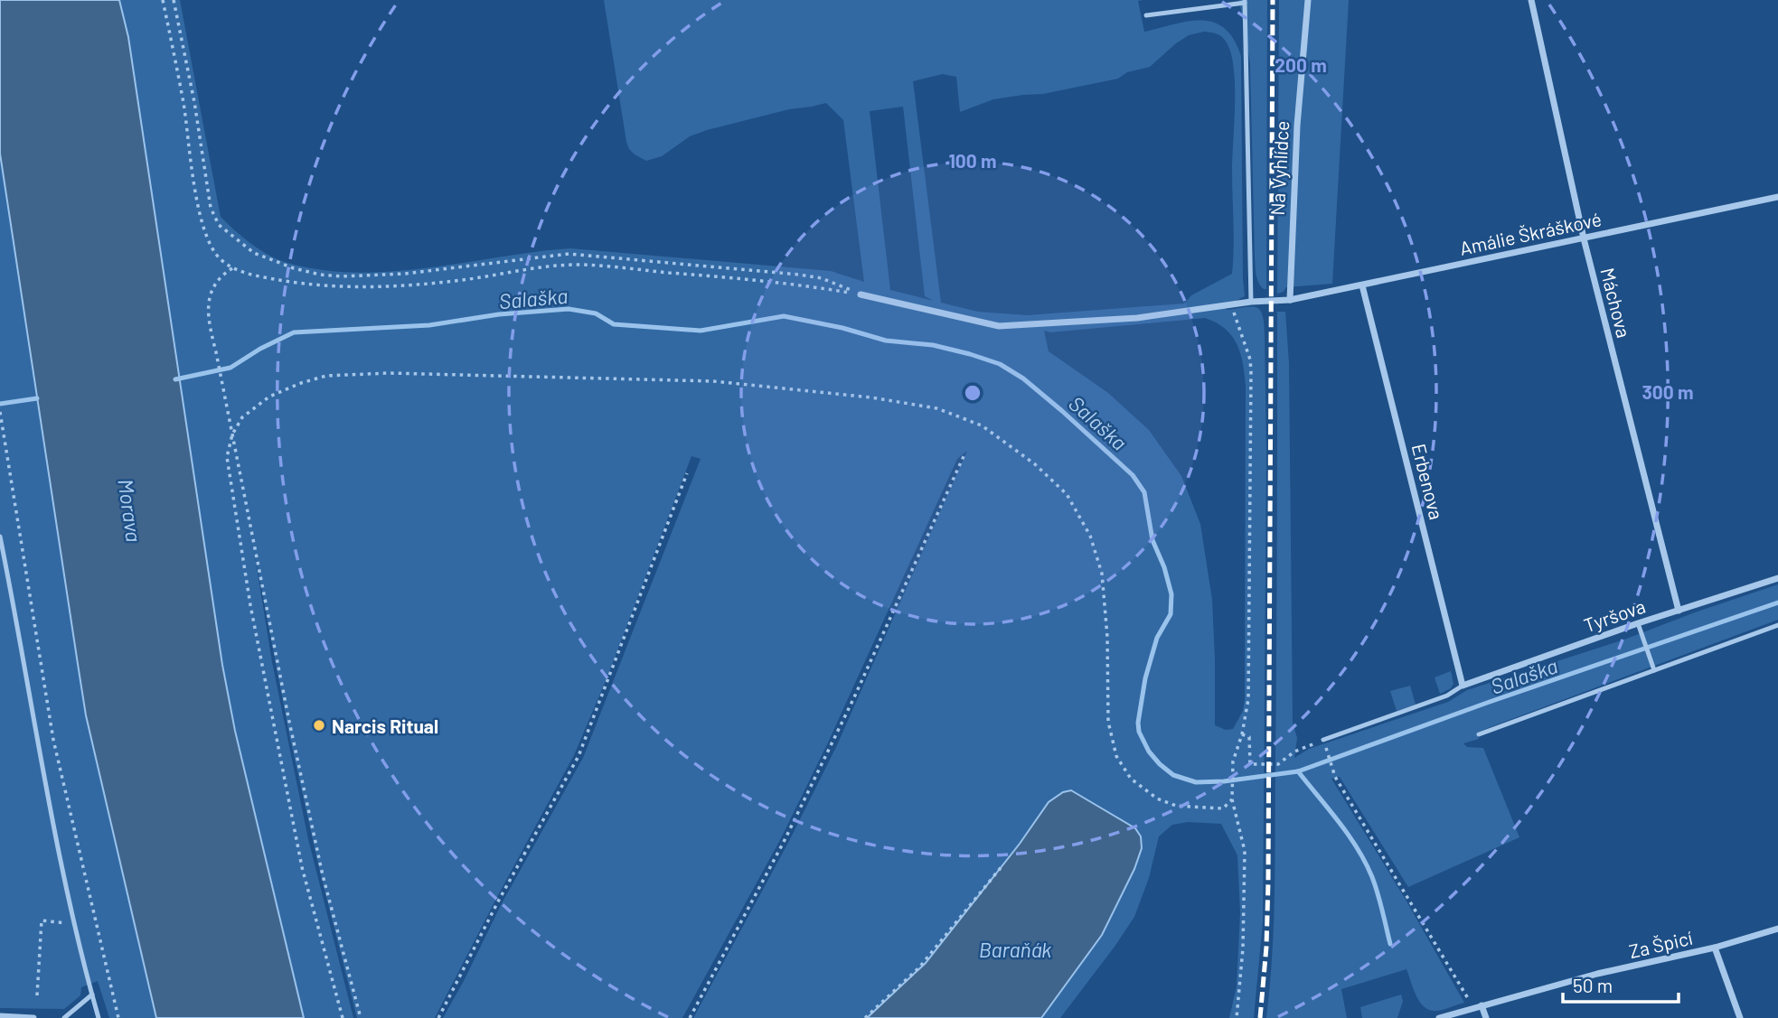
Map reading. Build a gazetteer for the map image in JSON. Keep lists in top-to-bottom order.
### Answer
{
  "streets": {
    "street": [
      "Na Vyhlídce",
      "Amálie Škráškové",
      "Máchova",
      "Erbenova",
      "Tyršova",
      "Za Špicí"
    ]
  },
  "crossings": [
    ["Na Vyhlídce", "Amálie Škráškové"],
    ["Amálie Škráškové", "Máchova"],
    ["Amálie Škráškové", "Erbenova"],
    ["Máchova", "Tyršova"],
    ["Erbenova", "Tyršova"]
  ],
  "water": ["Salaška", "Morava", "Baraňák"],
  "places": ["Narcis Ritual"],
  "scale_bar": "50 m",
  "rings": ["200 m", "100 m", "300 m"]
}
